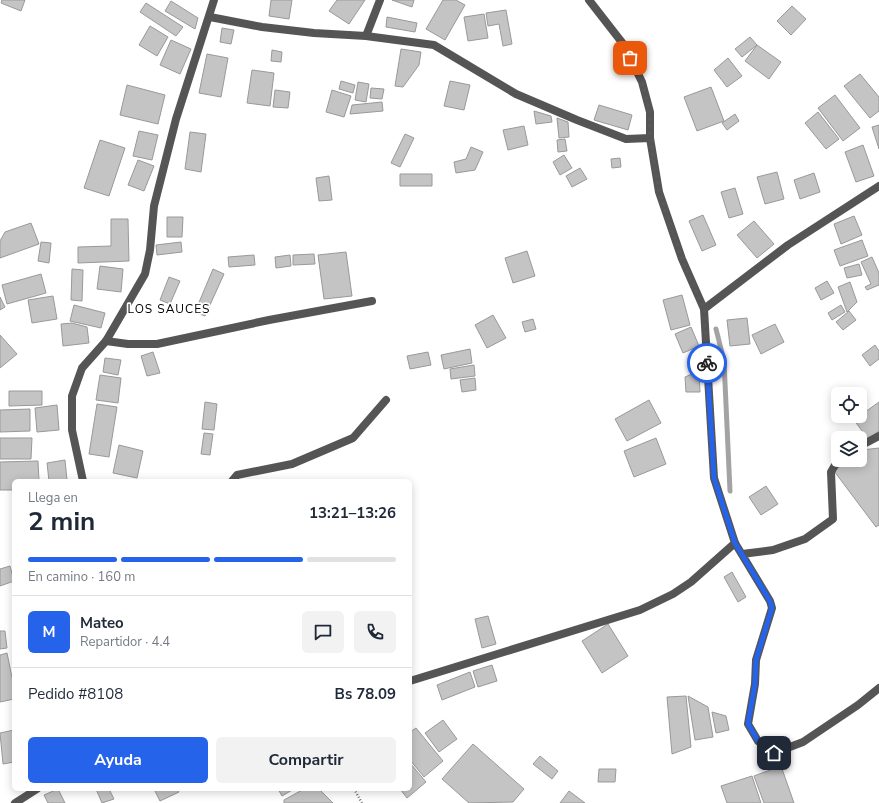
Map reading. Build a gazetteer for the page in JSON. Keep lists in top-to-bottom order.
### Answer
{
  "districts": ["LOS SAUCES"],
  "page": {
    "heading": ["2 min", "Llega en", "13:21–13:26"],
    "panel": [
      "Mateo",
      "Repartidor · 4.4",
      "Pedido #8108",
      "Bs 78.09"
    ],
    "bar": "En camino · 160 m",
    "round": "M",
    "buttons": ["Ayuda", "Compartir"]
  }
}
